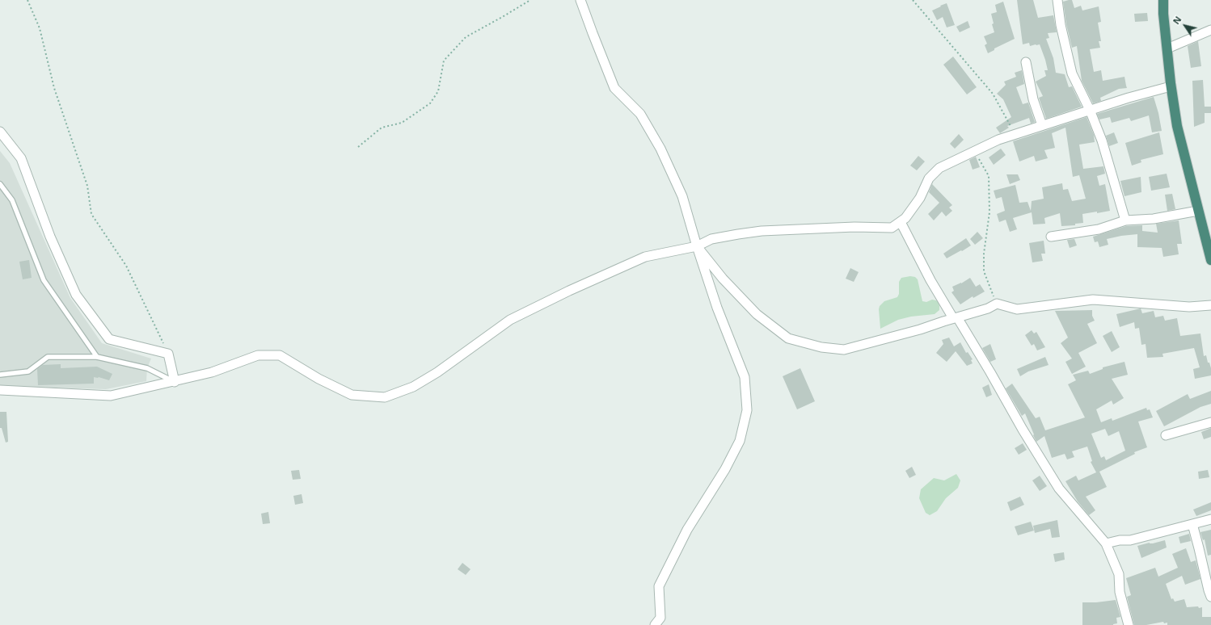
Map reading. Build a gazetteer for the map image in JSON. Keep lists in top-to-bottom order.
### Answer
{
  "north": "top left"
}
